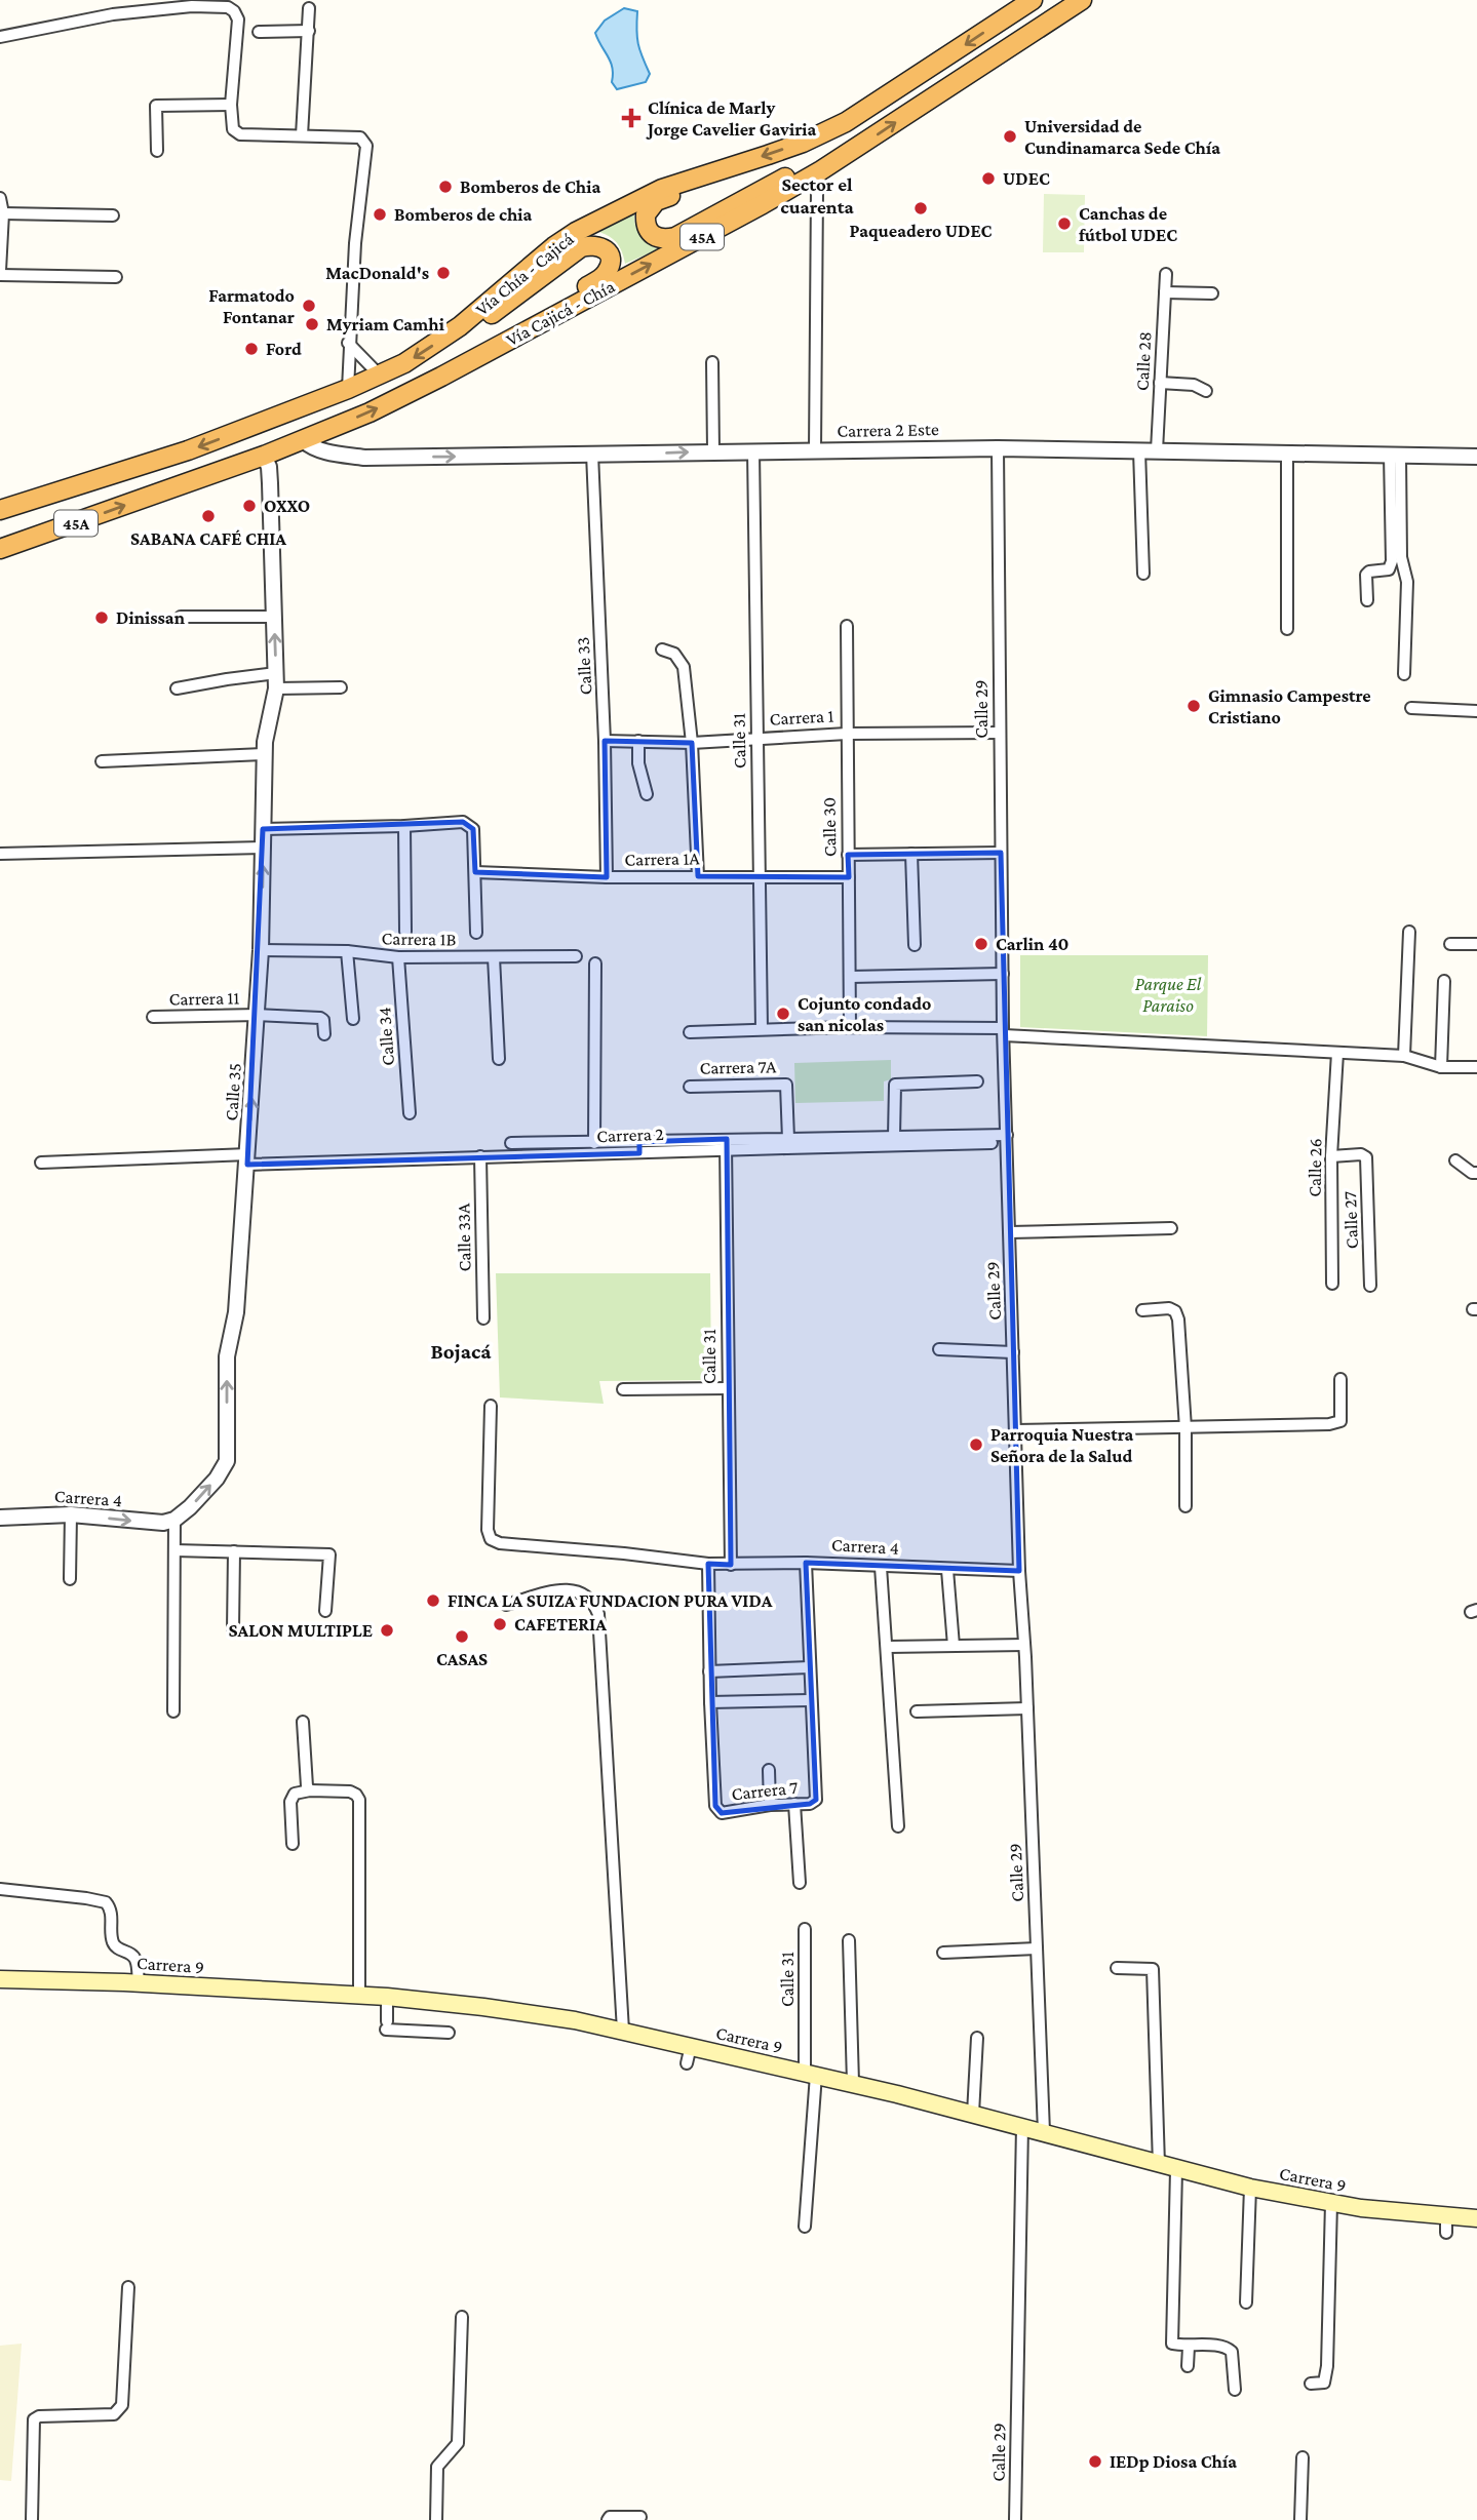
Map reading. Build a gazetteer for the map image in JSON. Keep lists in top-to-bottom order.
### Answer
{
  "streets": {
    "highway": ["45A", "Vía Chía - Cajicá", "Vía Cajicá - Chía"],
    "main road": ["Carrera 9"],
    "street": [
      "Calle 28",
      "Carrera 2 Este",
      "Calle 33",
      "Calle 29",
      "Carrera 1",
      "Calle 31",
      "Calle 30",
      "Carrera 1A",
      "Carrera 1B",
      "Carrera 11",
      "Calle 34",
      "Carrera 7A",
      "Calle 35",
      "Carrera 2",
      "Calle 26",
      "Calle 27",
      "Calle 33A",
      "Carrera 4",
      "Carrera 7"
    ]
  },
  "crossings": [
    ["Vía Cajicá - Chía", "Carrera 2 Este"],
    ["Vía Cajicá - Chía", "Calle 35"],
    ["Calle 28", "Carrera 2 Este"],
    ["Carrera 2 Este", "Calle 33"],
    ["Carrera 2 Este", "Calle 29"],
    ["Carrera 2 Este", "Calle 31"],
    ["Calle 33", "Carrera 1"],
    ["Calle 33", "Carrera 1A"],
    ["Calle 29", "Carrera 1"],
    ["Calle 29", "Carrera 4"],
    ["Calle 29", "Carrera 9"],
    ["Carrera 1", "Calle 31"],
    ["Carrera 1", "Calle 30"],
    ["Calle 31", "Carrera 1A"],
    ["Calle 31", "Carrera 2"],
    ["Calle 31", "Carrera 4"],
    ["Calle 31", "Carrera 9"],
    ["Calle 30", "Carrera 1A"],
    ["Carrera 1B", "Calle 34"],
    ["Carrera 1B", "Calle 35"],
    ["Carrera 11", "Calle 35"],
    ["Carrera 7A", "Carrera 2"],
    ["Calle 35", "Carrera 2"],
    ["Calle 35", "Carrera 4"],
    ["Carrera 2", "Calle 33A"],
    ["Calle 26", "Calle 27"]
  ],
  "one_way": ["Vía Chía - Cajicá", "Vía Cajicá - Chía", "Calle 35"],
  "districts": ["Sector el cuarenta", "Bojacá"],
  "parks": ["Parque El Paraiso"],
  "places": {
    "health": ["Clínica de Marly Jorge Cavelier Gaviria"],
    "other": [
      "Universidad de Cundinamarca Sede Chía",
      "UDEC",
      "Bomberos de Chia",
      "Paqueadero UDEC",
      "Bomberos de chia",
      "Canchas de fútbol UDEC",
      "MacDonald's",
      "Farmatodo Fontanar",
      "Myriam Camhi",
      "Ford",
      "OXXO",
      "SABANA CAFÉ CHIA",
      "Dinissan",
      "Gimnasio Campestre Cristiano",
      "Carlin 40",
      "Cojunto condado san nicolas",
      "Parroquia Nuestra Señora de la Salud",
      "FINCA LA SUIZA FUNDACION PURA VIDA",
      "CAFETERIA",
      "SALON MULTIPLE",
      "CASAS",
      "IEDp Diosa Chía"
    ]
  }
}
